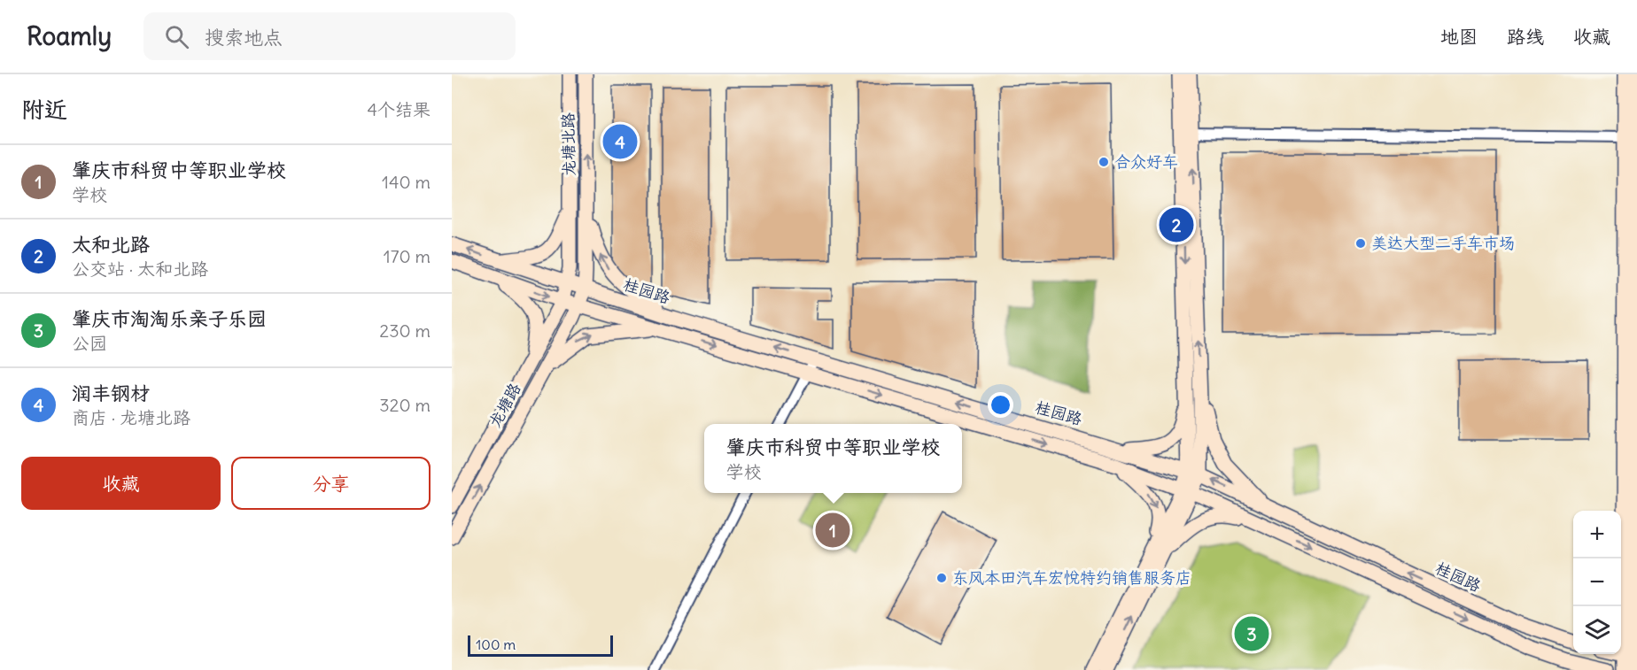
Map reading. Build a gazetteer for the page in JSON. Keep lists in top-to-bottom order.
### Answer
{
  "streets": {
    "main road": ["龙塘北路", "桂园路", "龙塘路"]
  },
  "crossings": [
    ["龙塘北路", "桂园路"],
    ["龙塘北路", "龙塘路"],
    ["桂园路", "龙塘路"]
  ],
  "places": ["合众好车", "美达大型二手车市场", "东风本田汽车宏悦特约销售服务店"],
  "scale_bar": "100 m",
  "page": {
    "header": "Roamly",
    "search": "搜索地点",
    "nav": ["地图", "路线", "收藏"],
    "heading": ["附近", "4个结果"],
    "pins": [
      "4",
      "2",
      "1",
      "3"
    ],
    "list": [
      {
        "mark": "1",
        "name": "肇庆市科贸中等职业学校",
        "note": "学校",
        "value": "140 m"
      },
      {
        "mark": "2",
        "name": "太和北路",
        "note": "公交站 · 太和北路",
        "value": "170 m"
      },
      {
        "mark": "3",
        "name": "肇庆市淘淘乐亲子乐园",
        "note": "公园",
        "value": "230 m"
      },
      {
        "mark": "4",
        "name": "润丰钢材",
        "note": "商店 · 龙塘北路",
        "value": "320 m"
      }
    ],
    "popup": ["肇庆市科贸中等职业学校", "学校"],
    "buttons": ["收藏", "分享"],
    "map_buttons": ["+", "−"],
    "scale": "100 m"
  }
}
